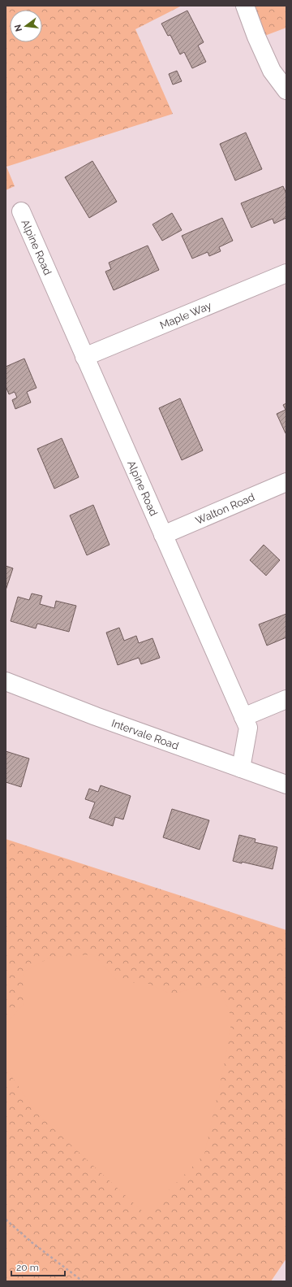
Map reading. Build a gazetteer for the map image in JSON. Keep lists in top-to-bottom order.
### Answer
{
  "streets": {
    "street": [
      "Alpine Road",
      "Maple Way",
      "Walton Road",
      "Intervale Road"
    ]
  },
  "crossings": [
    ["Alpine Road", "Maple Way"],
    ["Alpine Road", "Walton Road"],
    ["Alpine Road", "Intervale Road"]
  ],
  "scale_bar": "20 m",
  "north": "left"
}
